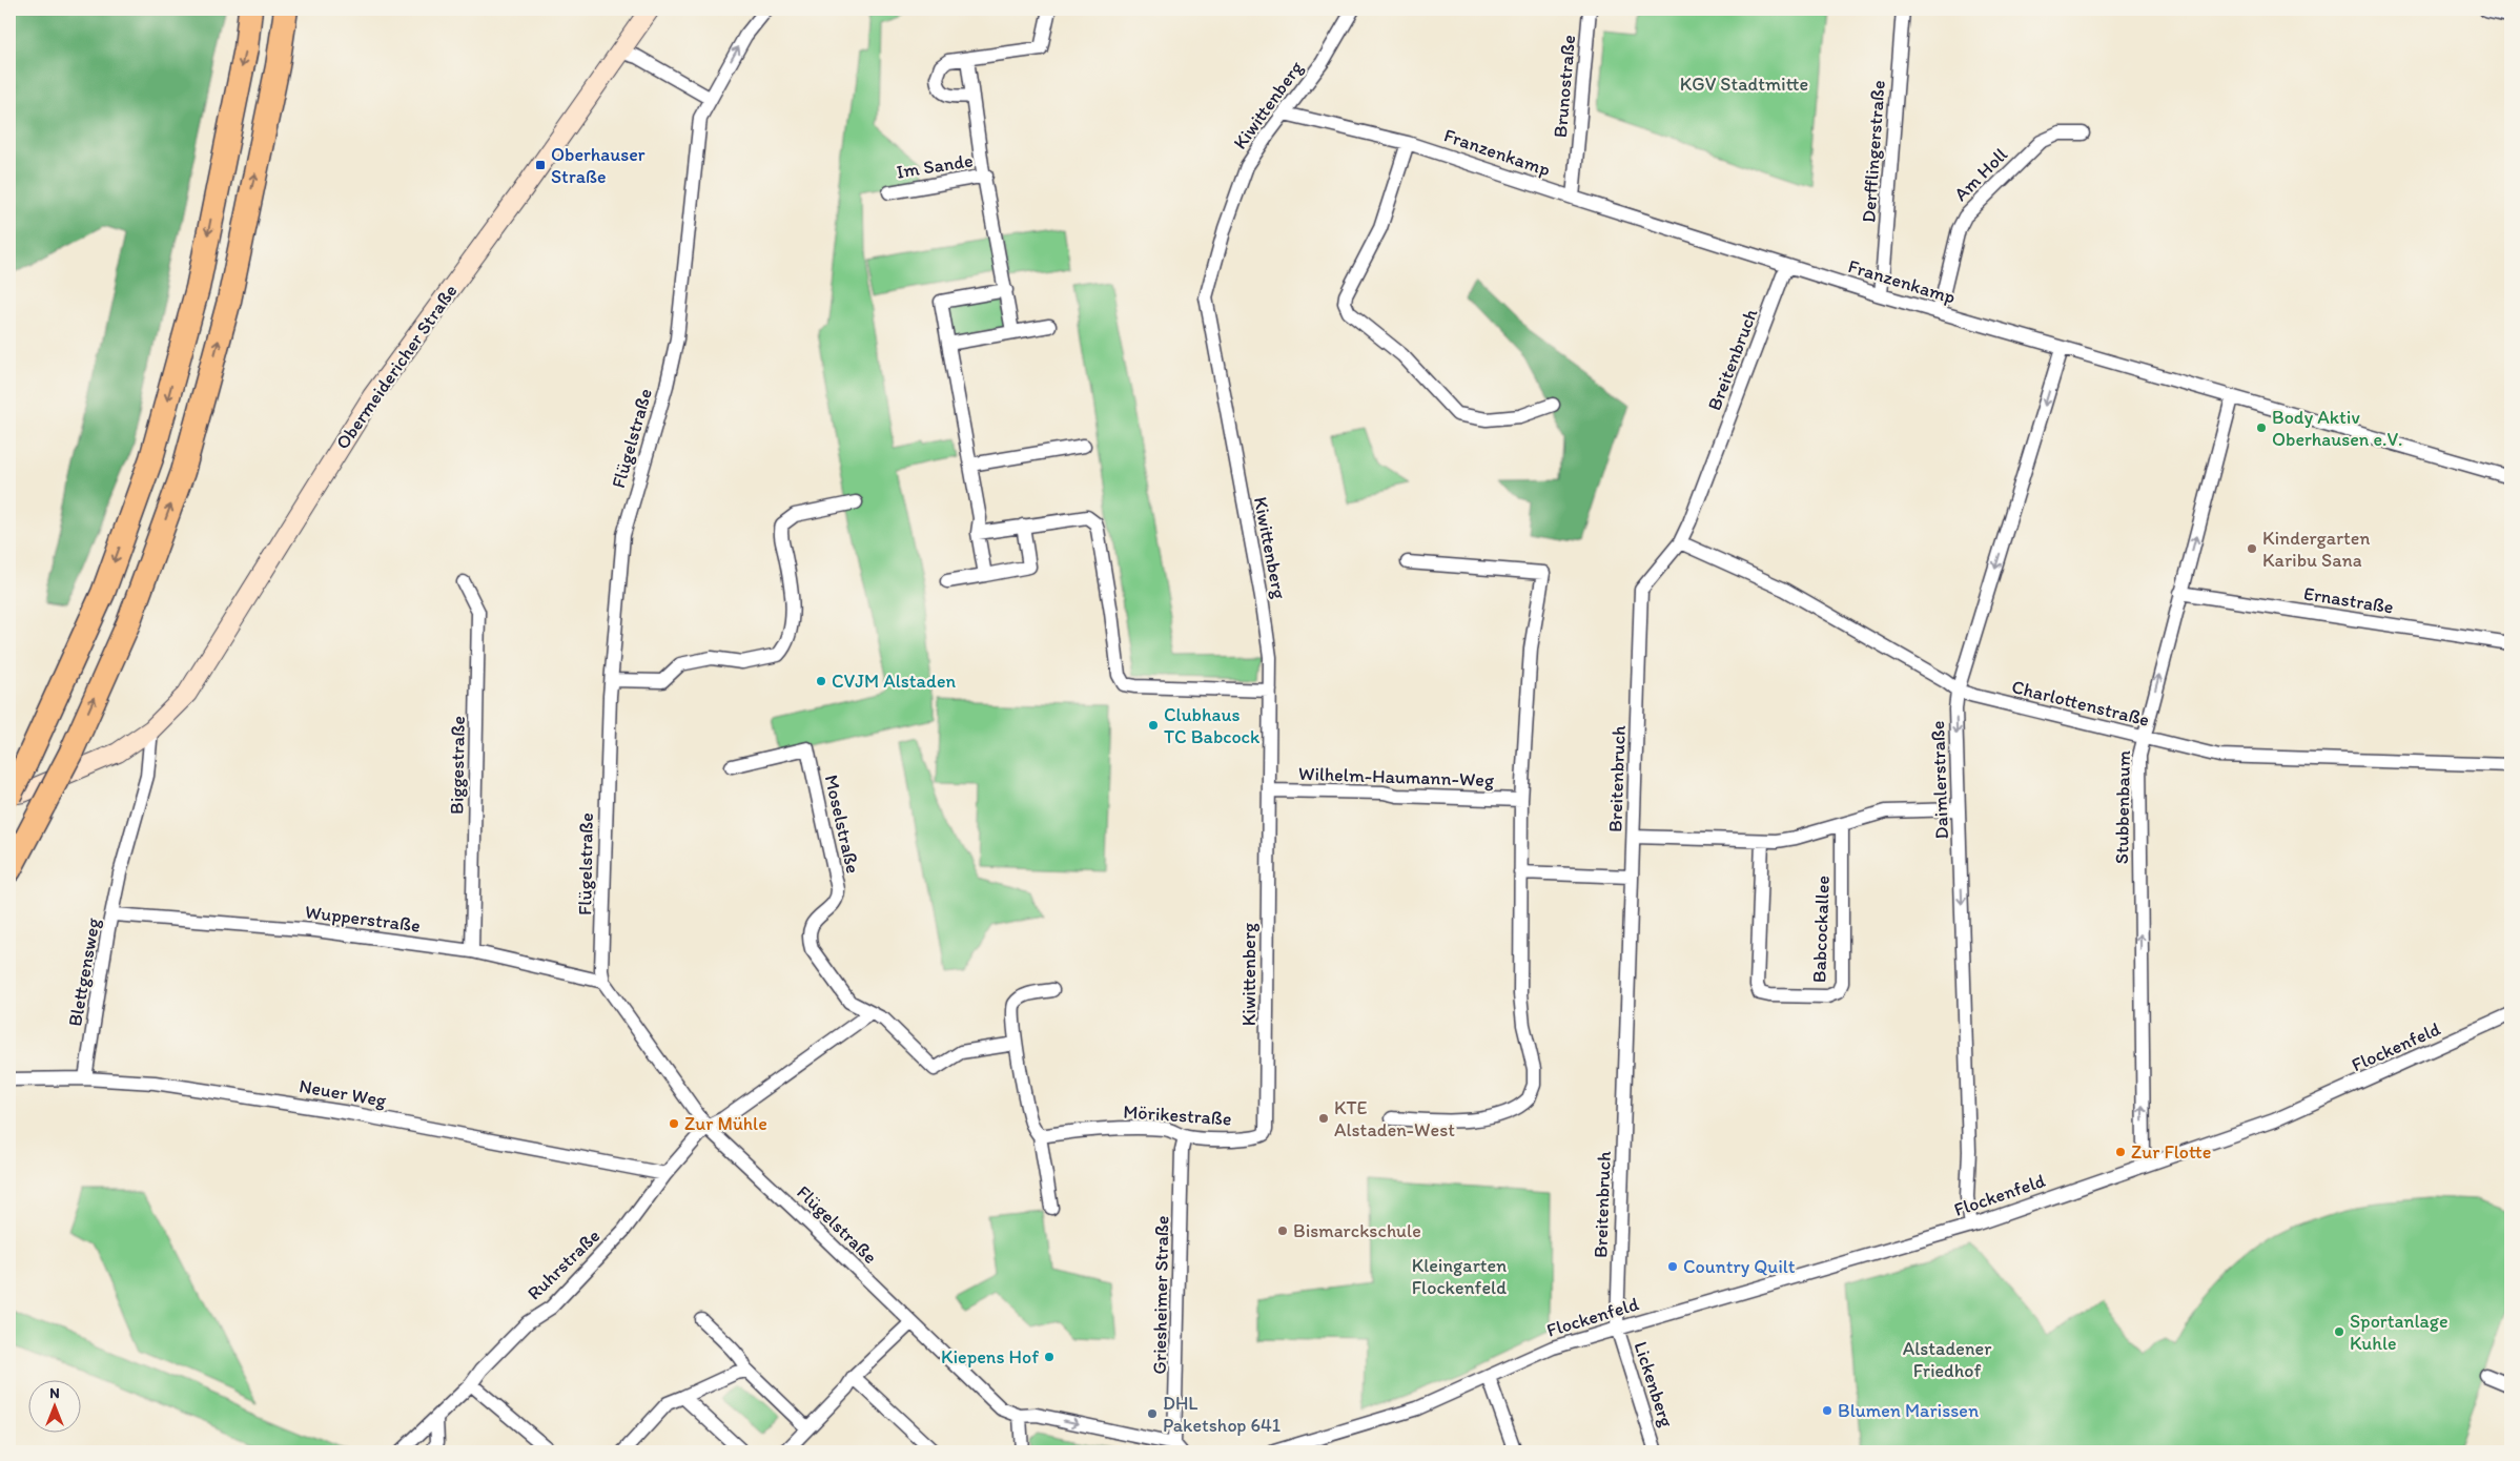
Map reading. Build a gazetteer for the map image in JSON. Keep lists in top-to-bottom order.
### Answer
{
  "streets": {
    "main road": ["Obermeidericher Straße"],
    "street": [
      "Brunostraße",
      "Kiwittenberg",
      "Derfflingerstraße",
      "Franzenkamp",
      "Im Sande",
      "Am Holl",
      "Breitenbruch",
      "Flügelstraße",
      "Ernastraße",
      "Charlottenstraße",
      "Biggestraße",
      "Wilhelm-Haumann-Weg",
      "Daimlerstraße",
      "Stubbenbaum",
      "Moselstraße",
      "Wupperstraße",
      "Babcockallee",
      "Blettgensweg",
      "Flockenfeld",
      "Neuer Weg",
      "Mörikestraße",
      "Ruhrstraße",
      "Griesheimer Straße",
      "Lickenberg"
    ]
  },
  "crossings": [
    ["Brunostraße", "Franzenkamp"],
    ["Kiwittenberg", "Franzenkamp"],
    ["Kiwittenberg", "Wilhelm-Haumann-Weg"],
    ["Kiwittenberg", "Mörikestraße"],
    ["Derfflingerstraße", "Franzenkamp"],
    ["Franzenkamp", "Am Holl"],
    ["Franzenkamp", "Breitenbruch"],
    ["Franzenkamp", "Daimlerstraße"],
    ["Franzenkamp", "Stubbenbaum"],
    ["Breitenbruch", "Charlottenstraße"],
    ["Breitenbruch", "Flockenfeld"],
    ["Breitenbruch", "Lickenberg"],
    ["Obermeidericher Straße", "Blettgensweg"],
    ["Flügelstraße", "Wupperstraße"],
    ["Flügelstraße", "Ruhrstraße"],
    ["Flügelstraße", "Griesheimer Straße"],
    ["Ernastraße", "Stubbenbaum"],
    ["Charlottenstraße", "Daimlerstraße"],
    ["Charlottenstraße", "Stubbenbaum"],
    ["Biggestraße", "Wupperstraße"],
    ["Daimlerstraße", "Flockenfeld"],
    ["Stubbenbaum", "Flockenfeld"],
    ["Wupperstraße", "Blettgensweg"],
    ["Blettgensweg", "Neuer Weg"],
    ["Flockenfeld", "Lickenberg"],
    ["Neuer Weg", "Ruhrstraße"],
    ["Mörikestraße", "Griesheimer Straße"]
  ],
  "one_way": ["Daimlerstraße", "Stubbenbaum"],
  "parks": ["KGV Stadtmitte", "Kleingarten Flockenfeld", "Alstadener Friedhof"],
  "places": {
    "transit": ["Oberhauser Straße"],
    "other": [
      "Body Aktiv Oberhausen e.V.",
      "Kindergarten Karibu Sana",
      "CVJM Alstaden",
      "Clubhaus TC Babcock",
      "KTE Alstaden-West",
      "Zur Mühle",
      "Zur Flotte",
      "Bismarckschule",
      "Country Quilt",
      "Sportanlage Kuhle",
      "Kiepens Hof",
      "Blumen Marissen",
      "DHL Paketshop 641"
    ]
  },
  "north": "top"
}
